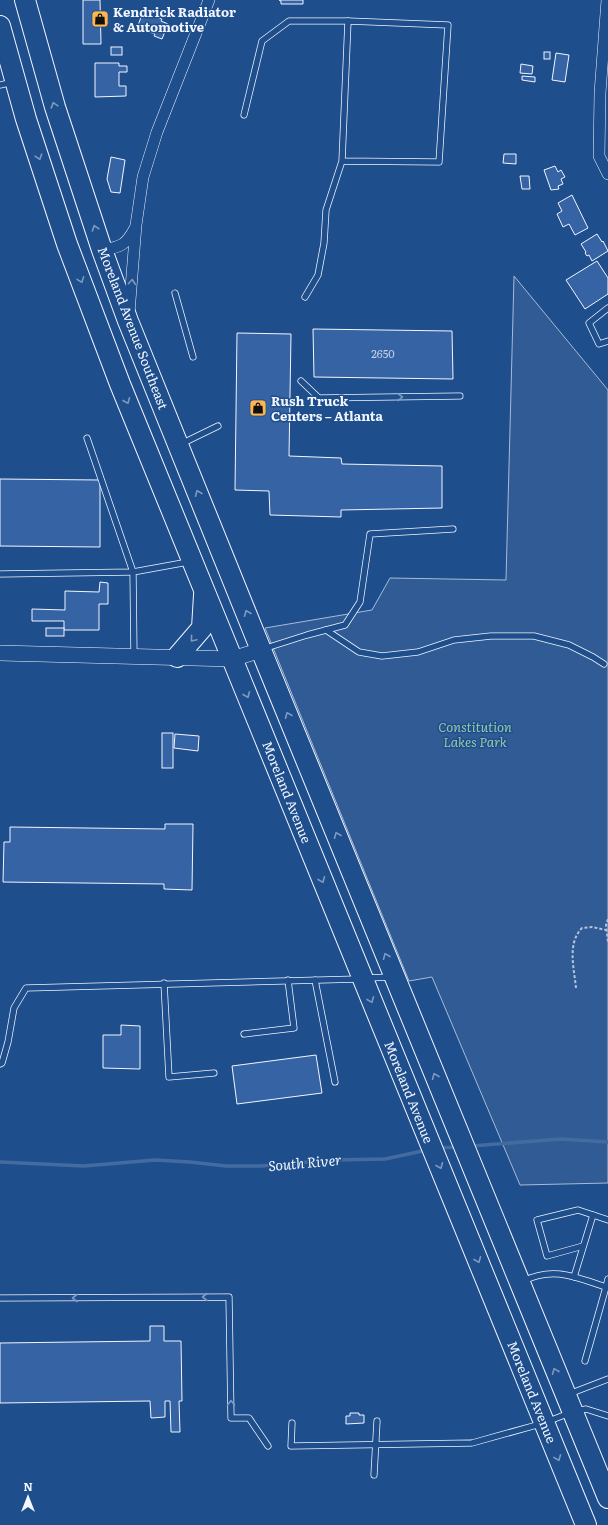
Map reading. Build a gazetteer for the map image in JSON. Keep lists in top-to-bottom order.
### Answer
{
  "streets": {
    "highway": ["Moreland Avenue Southeast", "Moreland Avenue"]
  },
  "water": ["South River"],
  "parks": ["Constitution Lakes Park"],
  "places": {
    "shop": ["Kendrick Radiator & Automotive", "Rush Truck Centers – Atlanta"]
  },
  "house_numbers": ["2650"],
  "north": "top"
}
